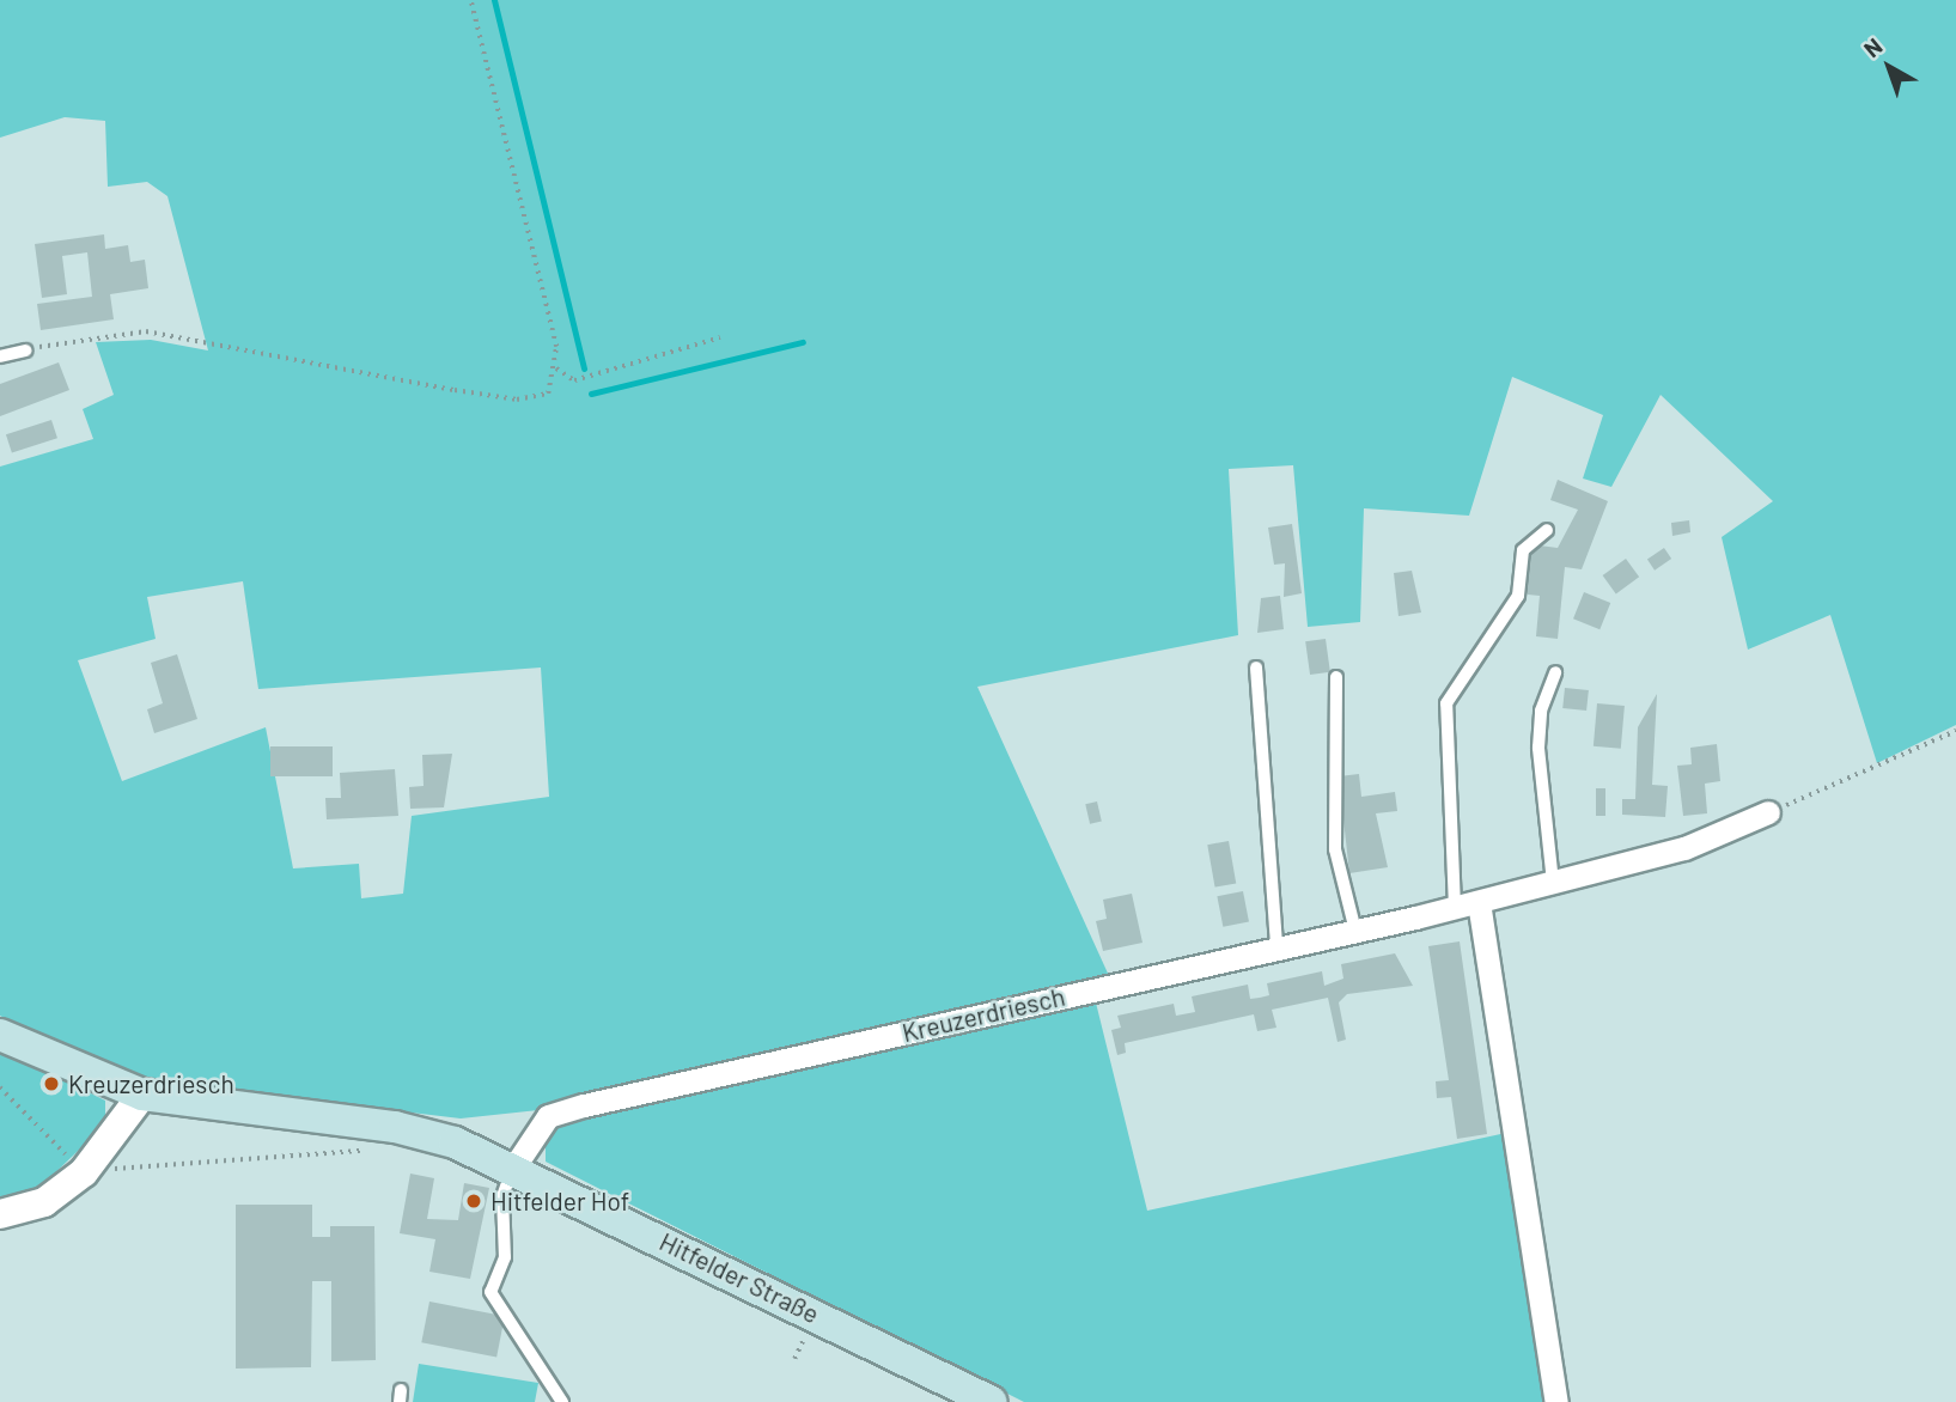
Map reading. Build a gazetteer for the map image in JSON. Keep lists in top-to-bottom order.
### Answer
{
  "streets": {
    "main road": ["Hitfelder Straße"],
    "street": ["Kreuzerdriesch"]
  },
  "crossings": [
    ["Kreuzerdriesch", "Hitfelder Straße"]
  ],
  "places": ["Kreuzerdriesch", "Hitfelder Hof"],
  "north": "top left"
}
